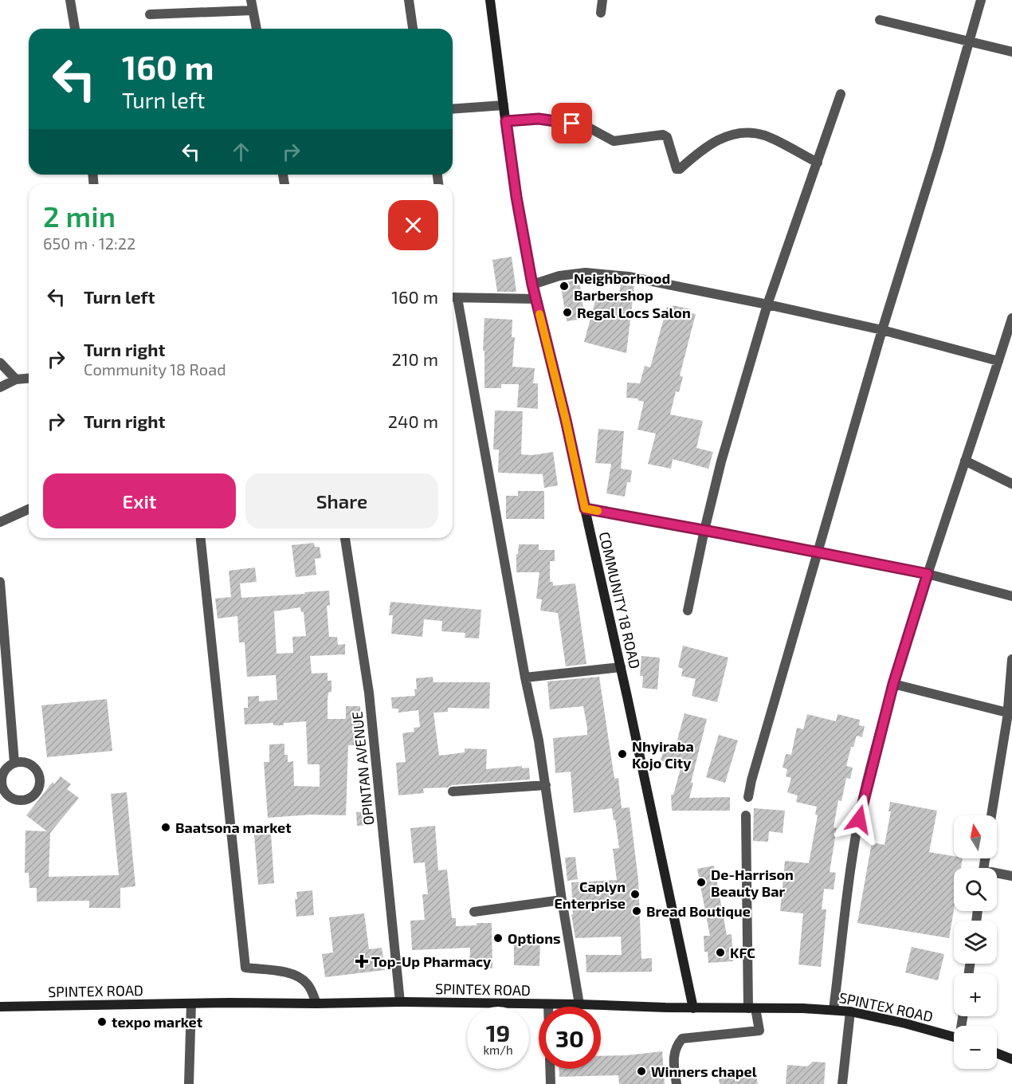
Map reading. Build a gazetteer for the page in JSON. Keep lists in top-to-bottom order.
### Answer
{
  "streets": {
    "main road": ["COMMUNITY 18 ROAD", "SPINTEX ROAD"],
    "street": ["OPINTAN AVENUE"]
  },
  "crossings": [
    ["COMMUNITY 18 ROAD", "SPINTEX ROAD"],
    ["OPINTAN AVENUE", "SPINTEX ROAD"]
  ],
  "places": {
    "other": [
      "Neighborhood Barbershop",
      "Regal Locs Salon",
      "Nhyiraba Kojo City",
      "Baatsona market",
      "De-Harrison Beauty Bar",
      "Caplyn Enterprise",
      "Bread Boutique",
      "Options",
      "KFC",
      "texpo market",
      "Winners chapel"
    ],
    "health": ["Top-Up Pharmacy"]
  },
  "north": "top",
  "page": {
    "turn": ["160 m", "Turn left"],
    "heading": ["2 min", "650 m · 12:22"],
    "list": [
      {
        "name": "Turn left",
        "value": "160 m"
      },
      {
        "name": "Turn right",
        "note": "Community 18 Road",
        "value": "210 m"
      },
      {
        "name": "Turn right",
        "value": "240 m"
      }
    ],
    "buttons": ["Exit", "Share"],
    "map_buttons": ["+", "−"],
    "speed": "19 km/h",
    "limit": "30"
  }
}
